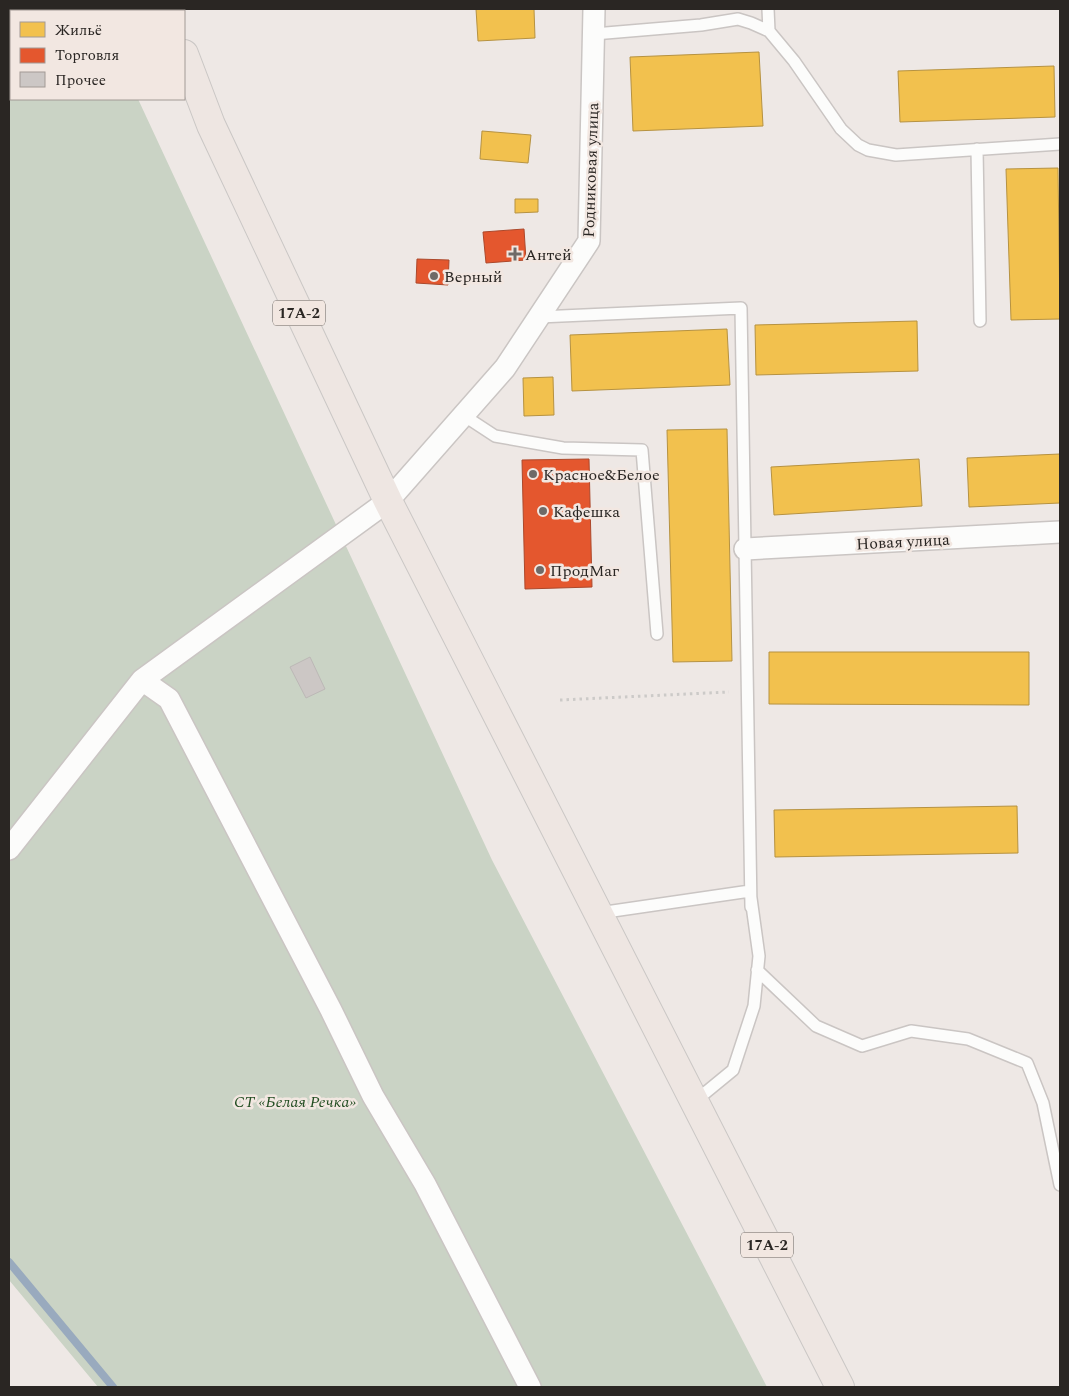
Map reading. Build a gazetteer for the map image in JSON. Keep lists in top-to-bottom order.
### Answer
{
  "streets": {
    "main road": ["17А-2"],
    "street": ["Родниковая улица", "Новая улица"]
  },
  "crossings": [
    ["Родниковая улица", "17А-2"]
  ],
  "parks": ["СТ «Белая Речка»"],
  "places": {
    "health": ["Антей"],
    "other": [
      "Верный",
      "Красное&Белое",
      "Кафешка",
      "ПродМаг"
    ]
  },
  "legend": ["Жильё", "Торговля", "Прочее"]
}
